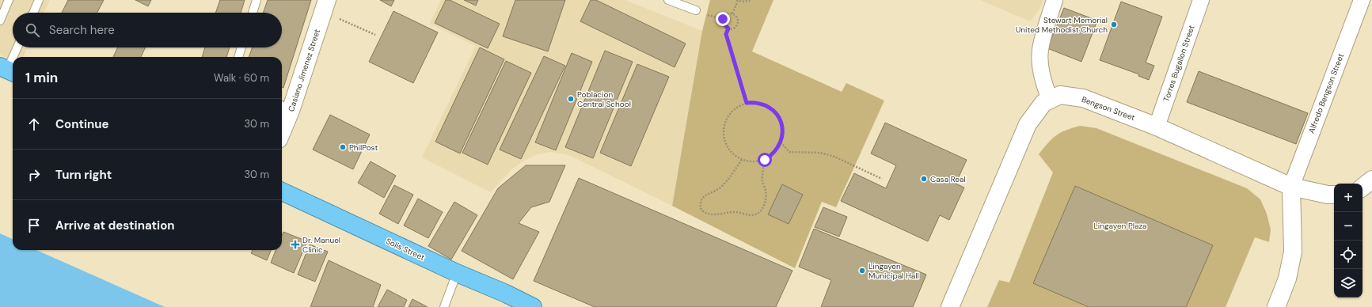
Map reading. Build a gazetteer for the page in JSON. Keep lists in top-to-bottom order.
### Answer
{
  "streets": {
    "highway": ["Solis Street"],
    "street": [
      "Torres Bugallon Street",
      "Casiano Jimenez Street",
      "Alfredo Bengson Street",
      "Bengson Street"
    ]
  },
  "crossings": [
    ["Torres Bugallon Street", "Bengson Street"],
    ["Alfredo Bengson Street", "Bengson Street"]
  ],
  "parks": ["Lingayen Plaza"],
  "places": {
    "other": [
      "Stewart Memorial United Methodist Church",
      "Poblacion Central School",
      "PhilPost",
      "Casa Real",
      "Lingayen Municipal Hall"
    ],
    "health": ["Dr. Manuel Clinic"]
  },
  "page": {
    "search": "Search here",
    "heading": ["1 min", "Walk · 60 m"],
    "list": [
      ["Continue", "30 m"],
      ["Turn right", "30 m"],
      "Arrive at destination"
    ],
    "map_buttons": ["+", "−"]
  }
}
